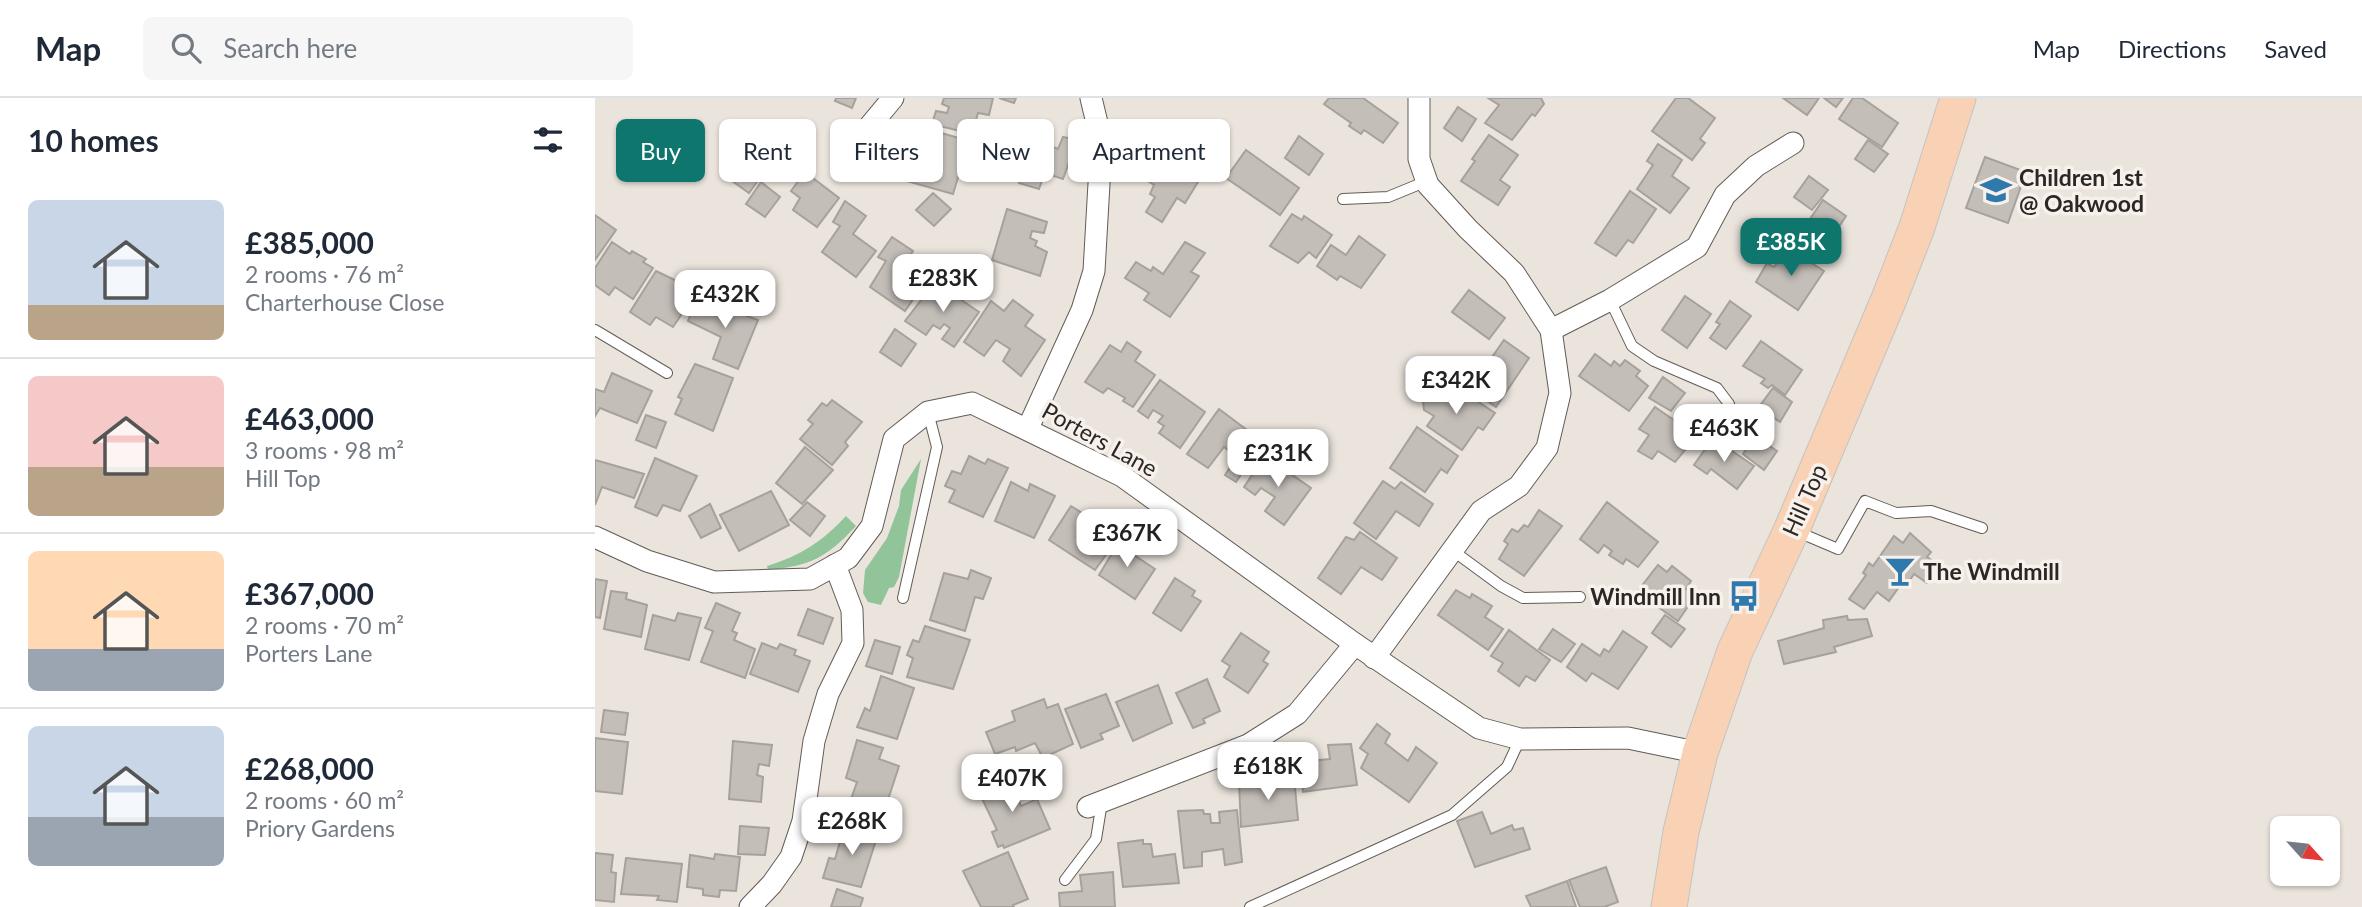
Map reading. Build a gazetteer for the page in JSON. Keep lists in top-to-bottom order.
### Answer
{
  "streets": {
    "main road": ["Hill Top"],
    "street": ["Porters Lane"]
  },
  "crossings": [
    ["Porters Lane", "Hill Top"]
  ],
  "places": {
    "school or university": ["Children 1st @ Oakwood"],
    "bar": ["The Windmill"],
    "bus stop": ["Windmill Inn"]
  },
  "north": "bottom right",
  "page": {
    "header": "Map",
    "search": "Search here",
    "nav": ["Map", "Directions", "Saved"],
    "heading": "10 homes",
    "chip": [
      "Buy",
      "Rent",
      "Filters",
      "New",
      "Apartment"
    ],
    "list": [
      {
        "name": "£385,000",
        "note": "2 rooms · 76 m² · Charterhouse Close"
      },
      {
        "name": "£463,000",
        "note": "3 rooms · 98 m² · Hill Top"
      },
      {
        "name": "£367,000",
        "note": "2 rooms · 70 m² · Porters Lane"
      },
      {
        "name": "£268,000",
        "note": "2 rooms · 60 m² · Priory Gardens"
      }
    ],
    "price": [
      "£385K",
      "£283K",
      "£432K",
      "£342K",
      "£463K",
      "£231K",
      "£367K",
      "£618K",
      "£407K",
      "£268K"
    ]
  }
}
